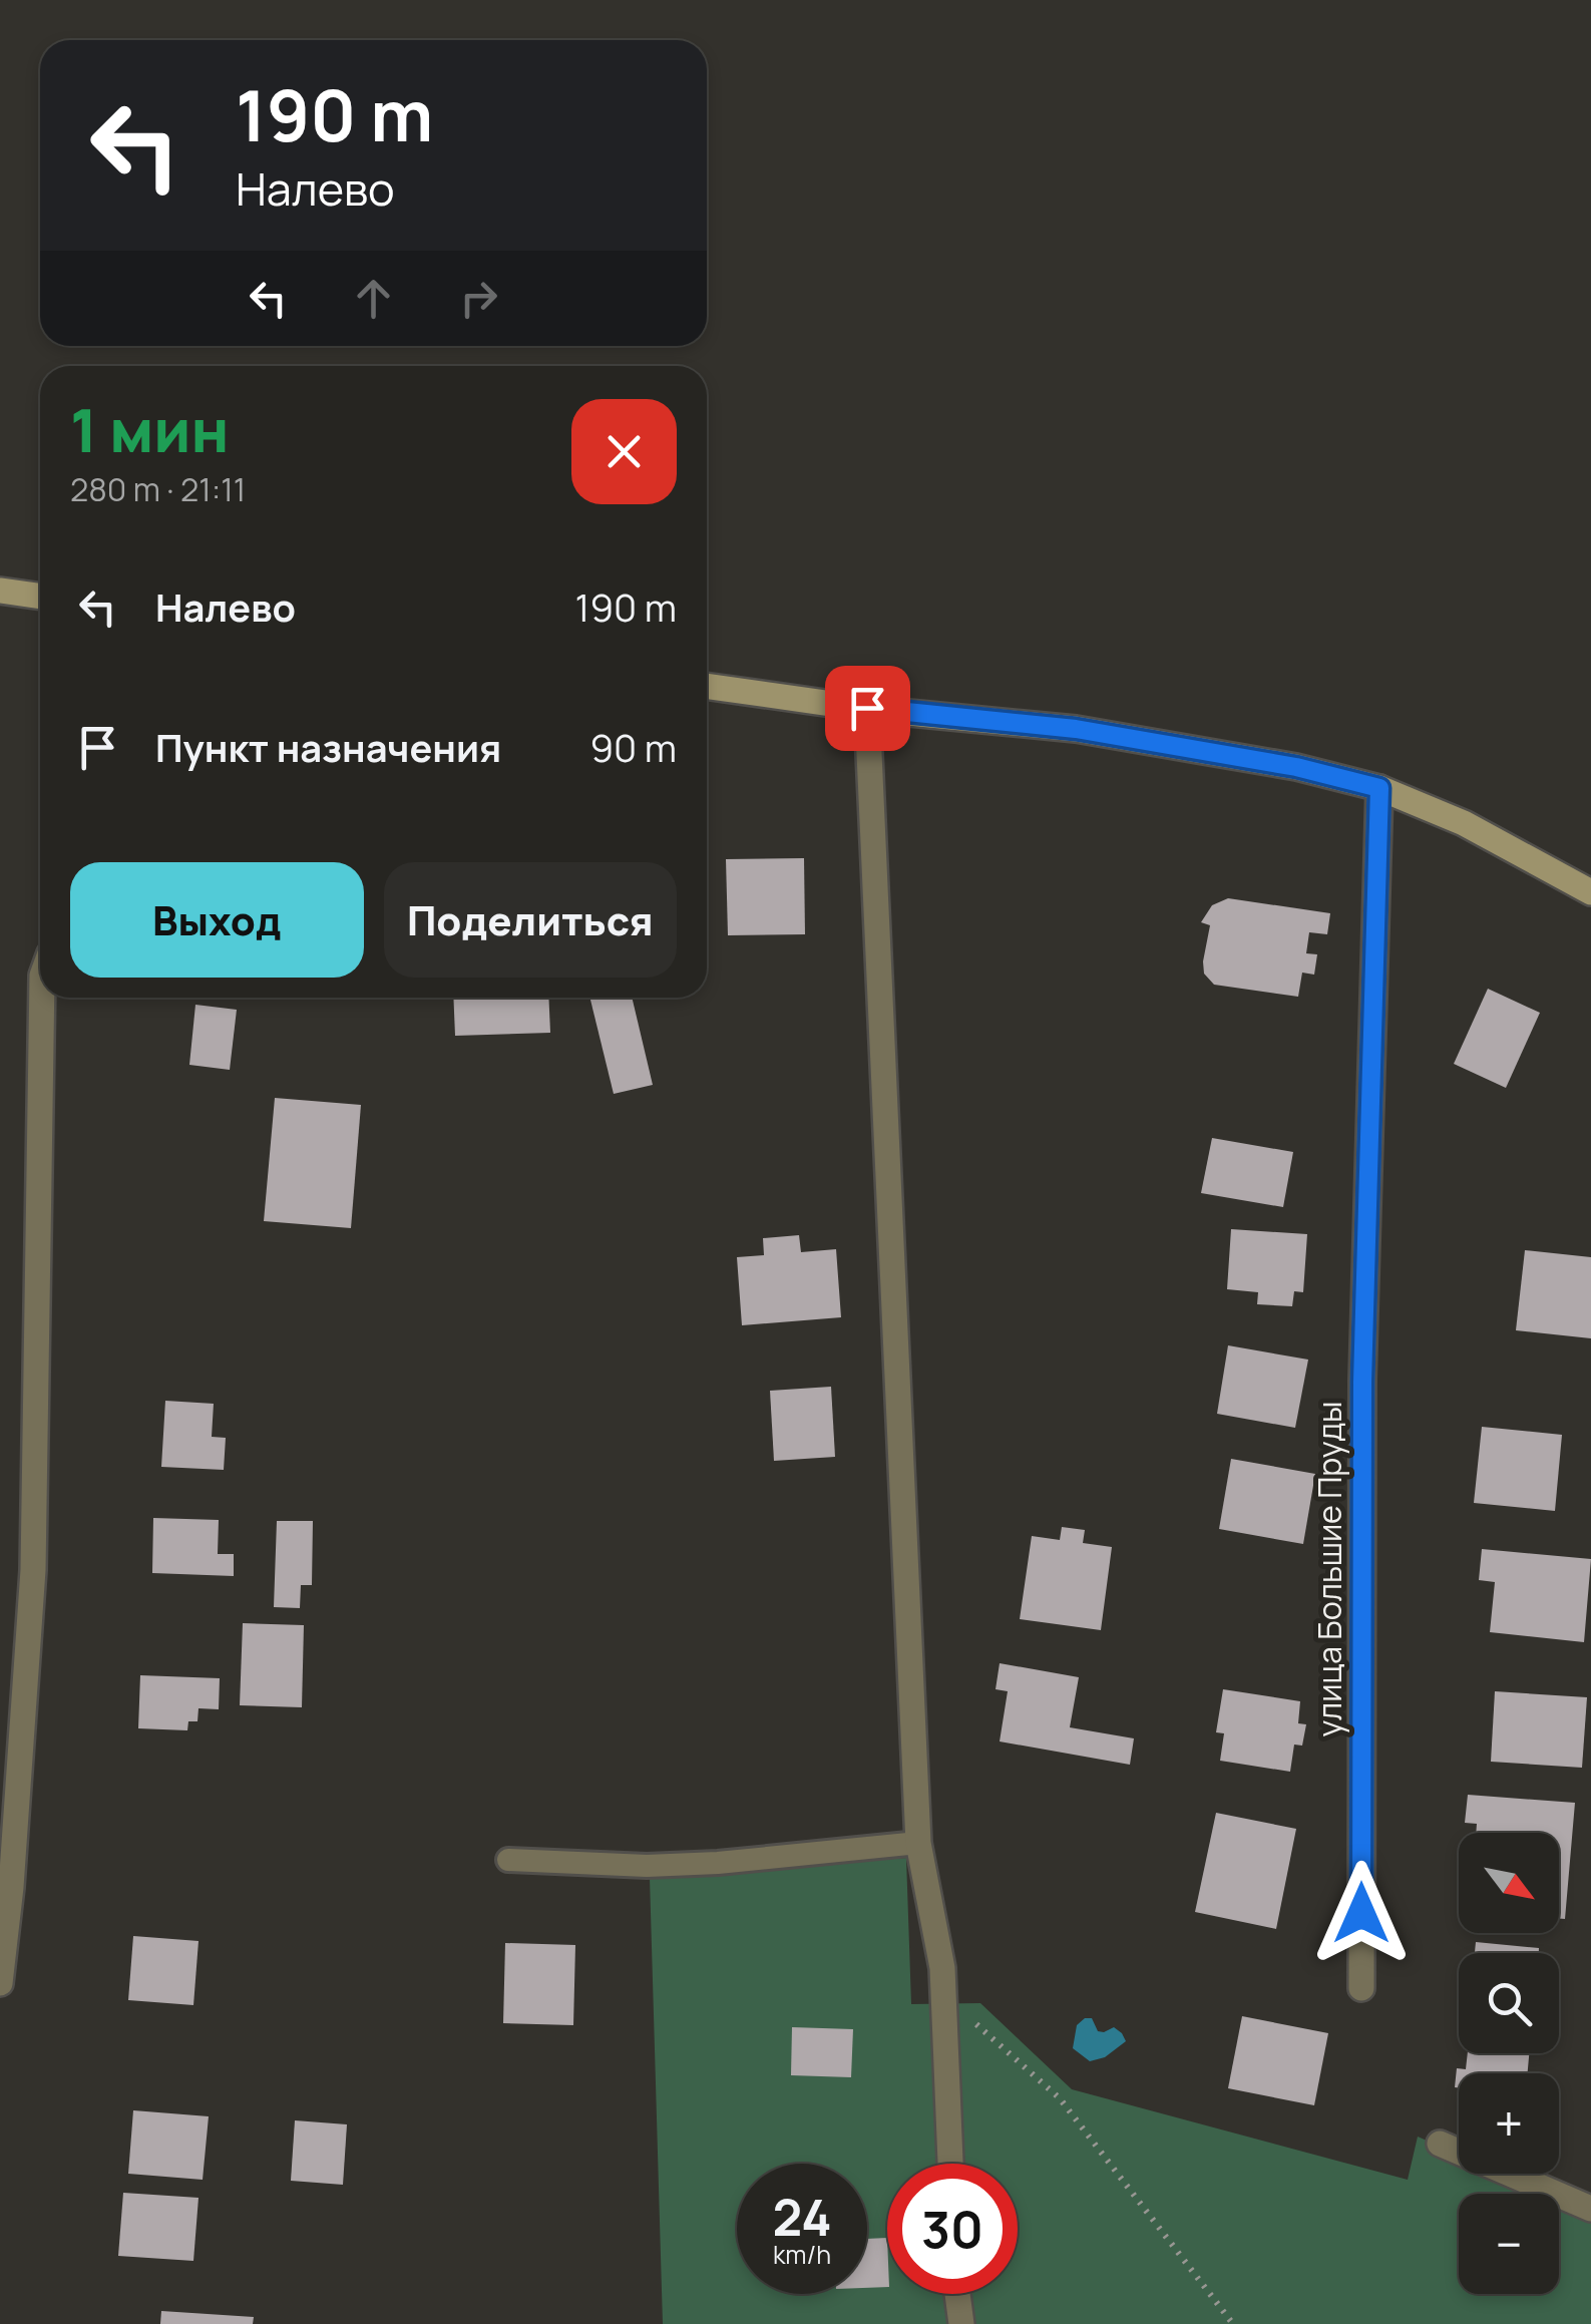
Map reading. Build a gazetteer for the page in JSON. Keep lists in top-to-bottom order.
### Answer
{
  "streets": {
    "street": ["улица Большие Пруды"]
  },
  "north": "bottom right",
  "page": {
    "turn": ["190 m", "Налево"],
    "heading": ["1 мин", "280 m · 21:11"],
    "list": [
      {
        "name": "Налево",
        "value": "190 m"
      },
      {
        "name": "Пункт назначения",
        "value": "90 m"
      }
    ],
    "buttons": ["Выход", "Поделиться"],
    "map_buttons": ["+", "−"],
    "speed": "24 km/h",
    "limit": "30"
  }
}
